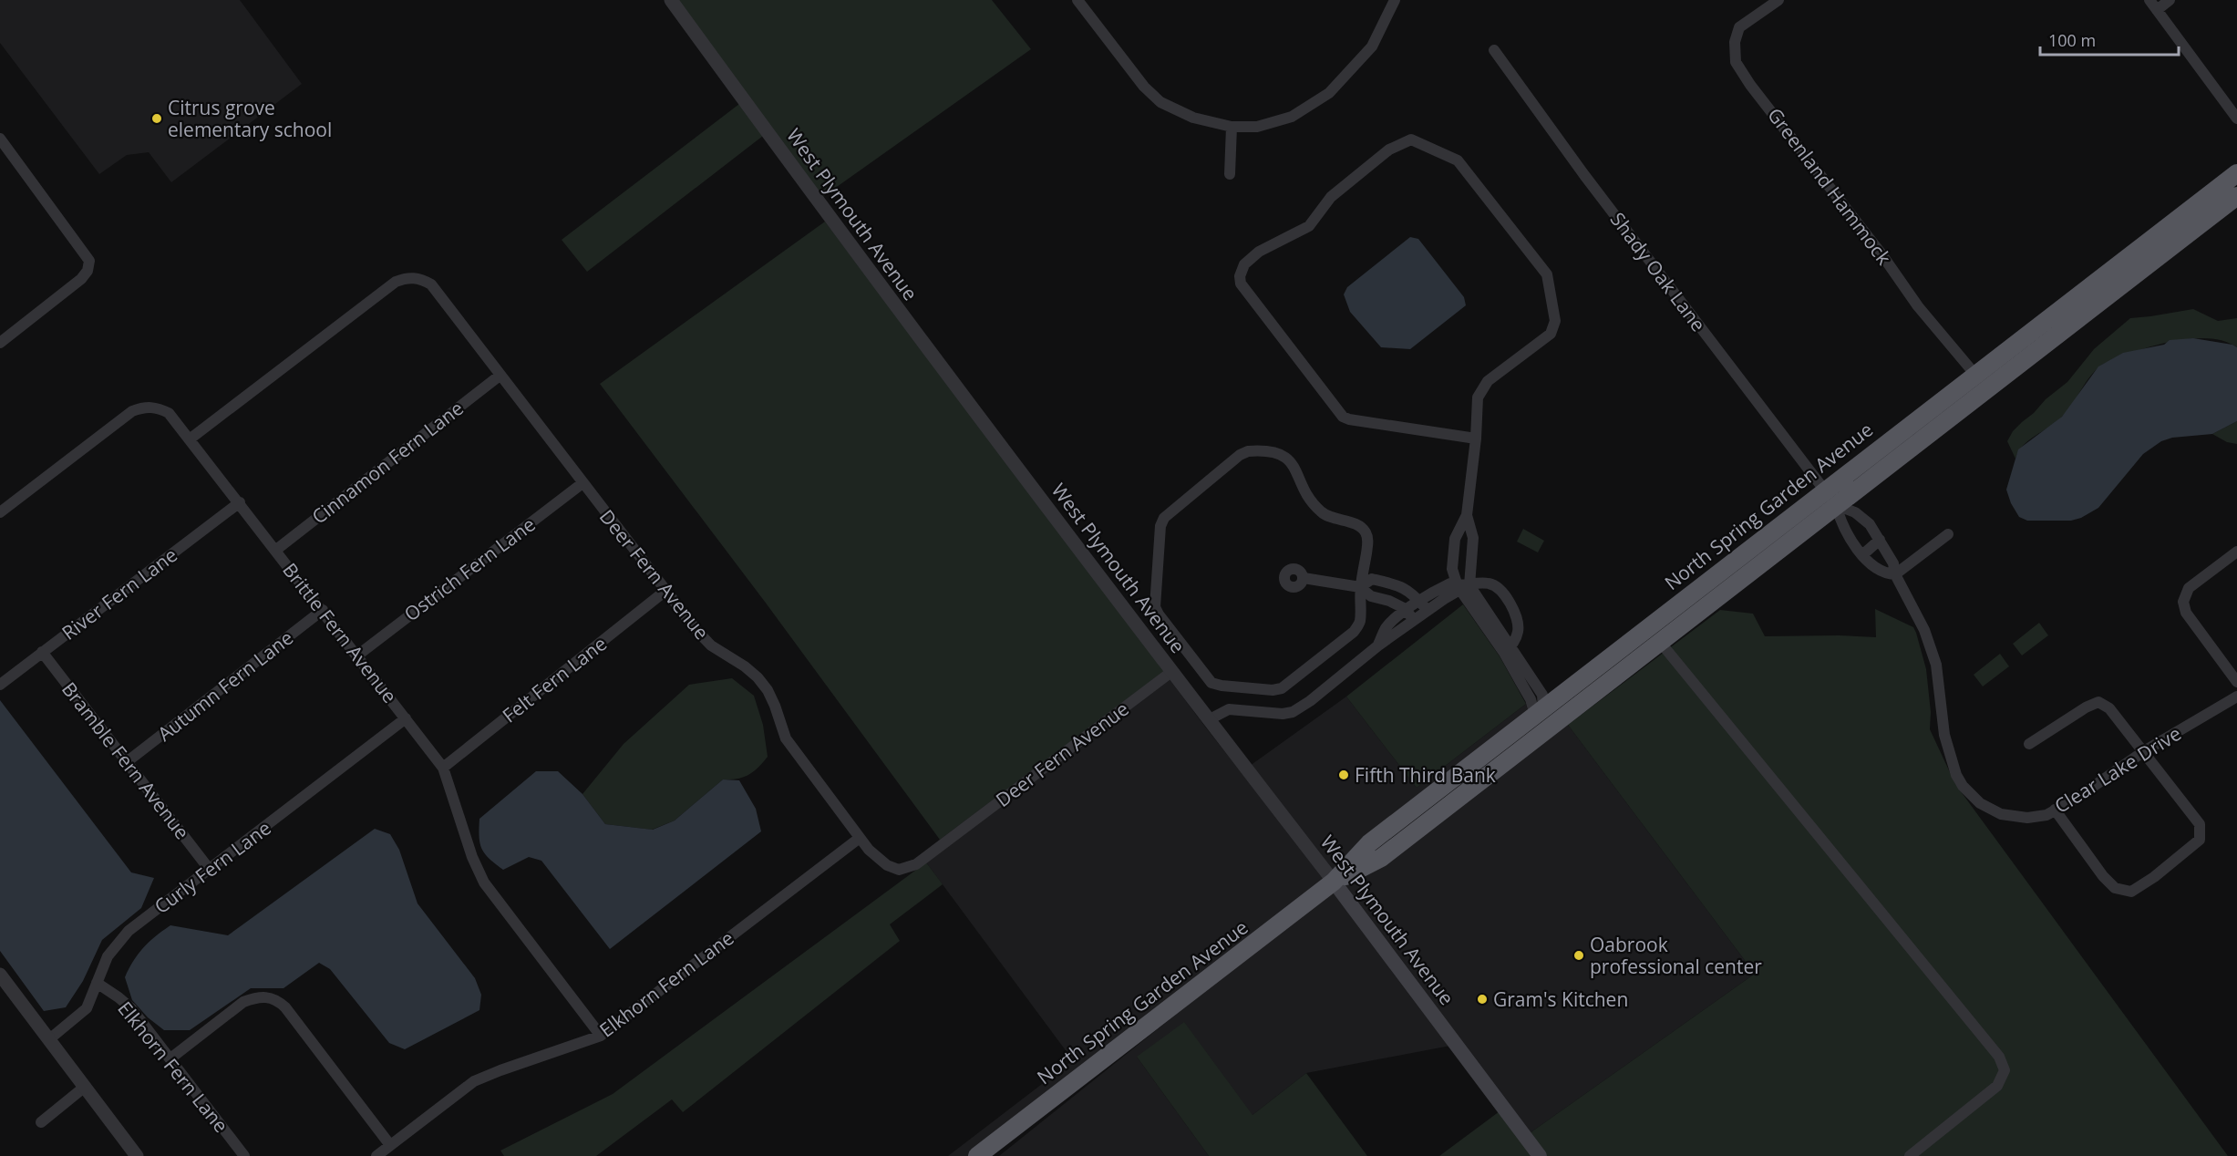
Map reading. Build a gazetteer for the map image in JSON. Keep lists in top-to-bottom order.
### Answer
{
  "streets": {
    "highway": ["North Spring Garden Avenue"],
    "main road": ["West Plymouth Avenue"],
    "street": [
      "Greenland Hammock",
      "Shady Oak Lane",
      "Cinnamon Fern Lane",
      "Ostrich Fern Lane",
      "Deer Fern Avenue",
      "River Fern Lane",
      "Brittle Fern Avenue",
      "Felt Fern Lane",
      "Autumn Fern Lane",
      "Bramble Fern Avenue",
      "Clear Lake Drive",
      "Curly Fern Lane",
      "Elkhorn Fern Lane"
    ]
  },
  "crossings": [
    ["Greenland Hammock", "North Spring Garden Avenue"],
    ["West Plymouth Avenue", "North Spring Garden Avenue"],
    ["West Plymouth Avenue", "Deer Fern Avenue"],
    ["Shady Oak Lane", "North Spring Garden Avenue"],
    ["Shady Oak Lane", "Clear Lake Drive"],
    ["Cinnamon Fern Lane", "Deer Fern Avenue"],
    ["Cinnamon Fern Lane", "Brittle Fern Avenue"],
    ["North Spring Garden Avenue", "Clear Lake Drive"],
    ["Ostrich Fern Lane", "Deer Fern Avenue"],
    ["Ostrich Fern Lane", "Brittle Fern Avenue"],
    ["Deer Fern Avenue", "Brittle Fern Avenue"],
    ["Deer Fern Avenue", "Felt Fern Lane"],
    ["Deer Fern Avenue", "Elkhorn Fern Lane"],
    ["River Fern Lane", "Brittle Fern Avenue"],
    ["River Fern Lane", "Bramble Fern Avenue"],
    ["Brittle Fern Avenue", "Felt Fern Lane"],
    ["Brittle Fern Avenue", "Autumn Fern Lane"],
    ["Brittle Fern Avenue", "Curly Fern Lane"],
    ["Brittle Fern Avenue", "Elkhorn Fern Lane"],
    ["Autumn Fern Lane", "Bramble Fern Avenue"],
    ["Bramble Fern Avenue", "Curly Fern Lane"],
    ["Curly Fern Lane", "Elkhorn Fern Lane"]
  ],
  "places": [
    "Citrus grove elementary school",
    "Fifth Third Bank",
    "Oabrook professional center",
    "Gram's Kitchen"
  ],
  "scale_bar": "100 m"
}
